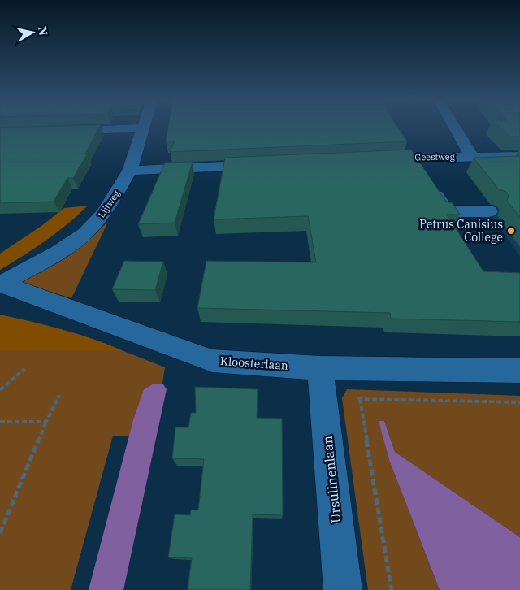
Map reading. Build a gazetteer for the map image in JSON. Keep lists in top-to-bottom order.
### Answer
{
  "streets": {
    "street": [
      "Geestweg",
      "Lijtweg",
      "Kloosterlaan",
      "Ursulinenlaan"
    ]
  },
  "crossings": [
    ["Lijtweg", "Kloosterlaan"],
    ["Kloosterlaan", "Ursulinenlaan"]
  ],
  "places": ["Petrus Canisius College"],
  "north": "right"
}
